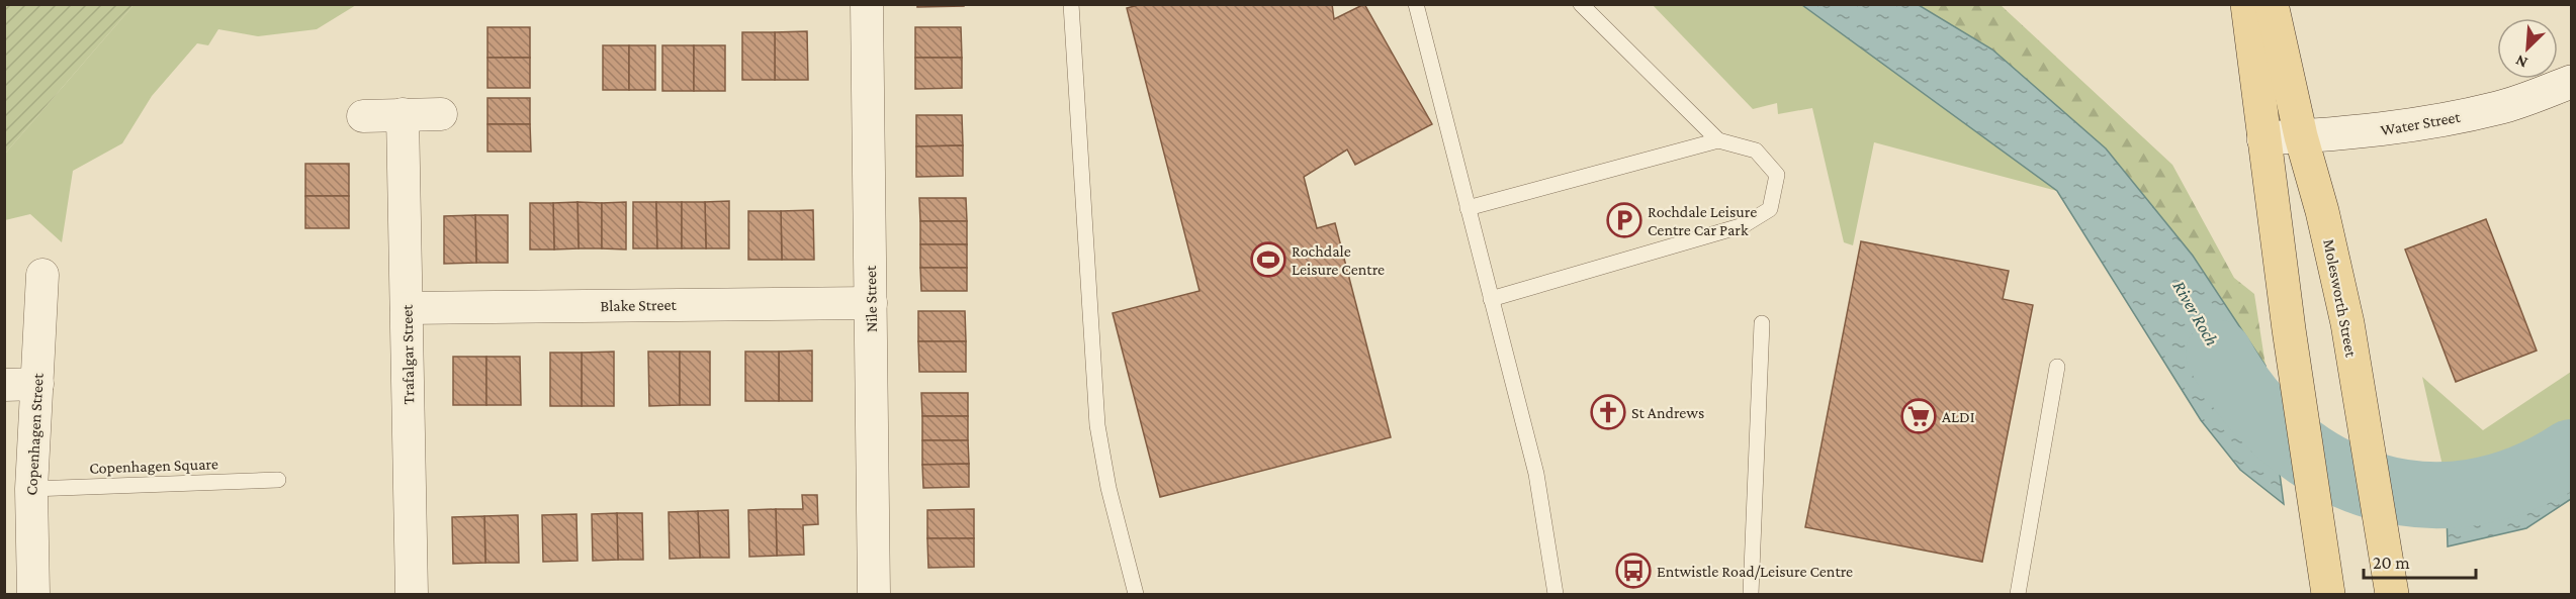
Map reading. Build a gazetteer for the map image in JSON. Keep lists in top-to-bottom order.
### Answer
{
  "streets": {
    "main road": ["Water Street", "Molesworth Street"],
    "street": [
      "Nile Street",
      "Blake Street",
      "Trafalgar Street",
      "Copenhagen Street"
    ],
    "lane": ["Copenhagen Square"]
  },
  "crossings": [
    ["Water Street", "Molesworth Street"],
    ["Nile Street", "Blake Street"],
    ["Blake Street", "Trafalgar Street"],
    ["Copenhagen Street", "Copenhagen Square"]
  ],
  "water": ["River Roch"],
  "places": {
    "parking": ["Rochdale Leisure Centre Car Park"],
    "sports": ["Rochdale Leisure Centre"],
    "church": ["St Andrews"],
    "supermarket": ["ALDI"],
    "bus stop": ["Entwistle Road/Leisure Centre"]
  },
  "scale_bar": "20 m",
  "north": "bottom left"
}
